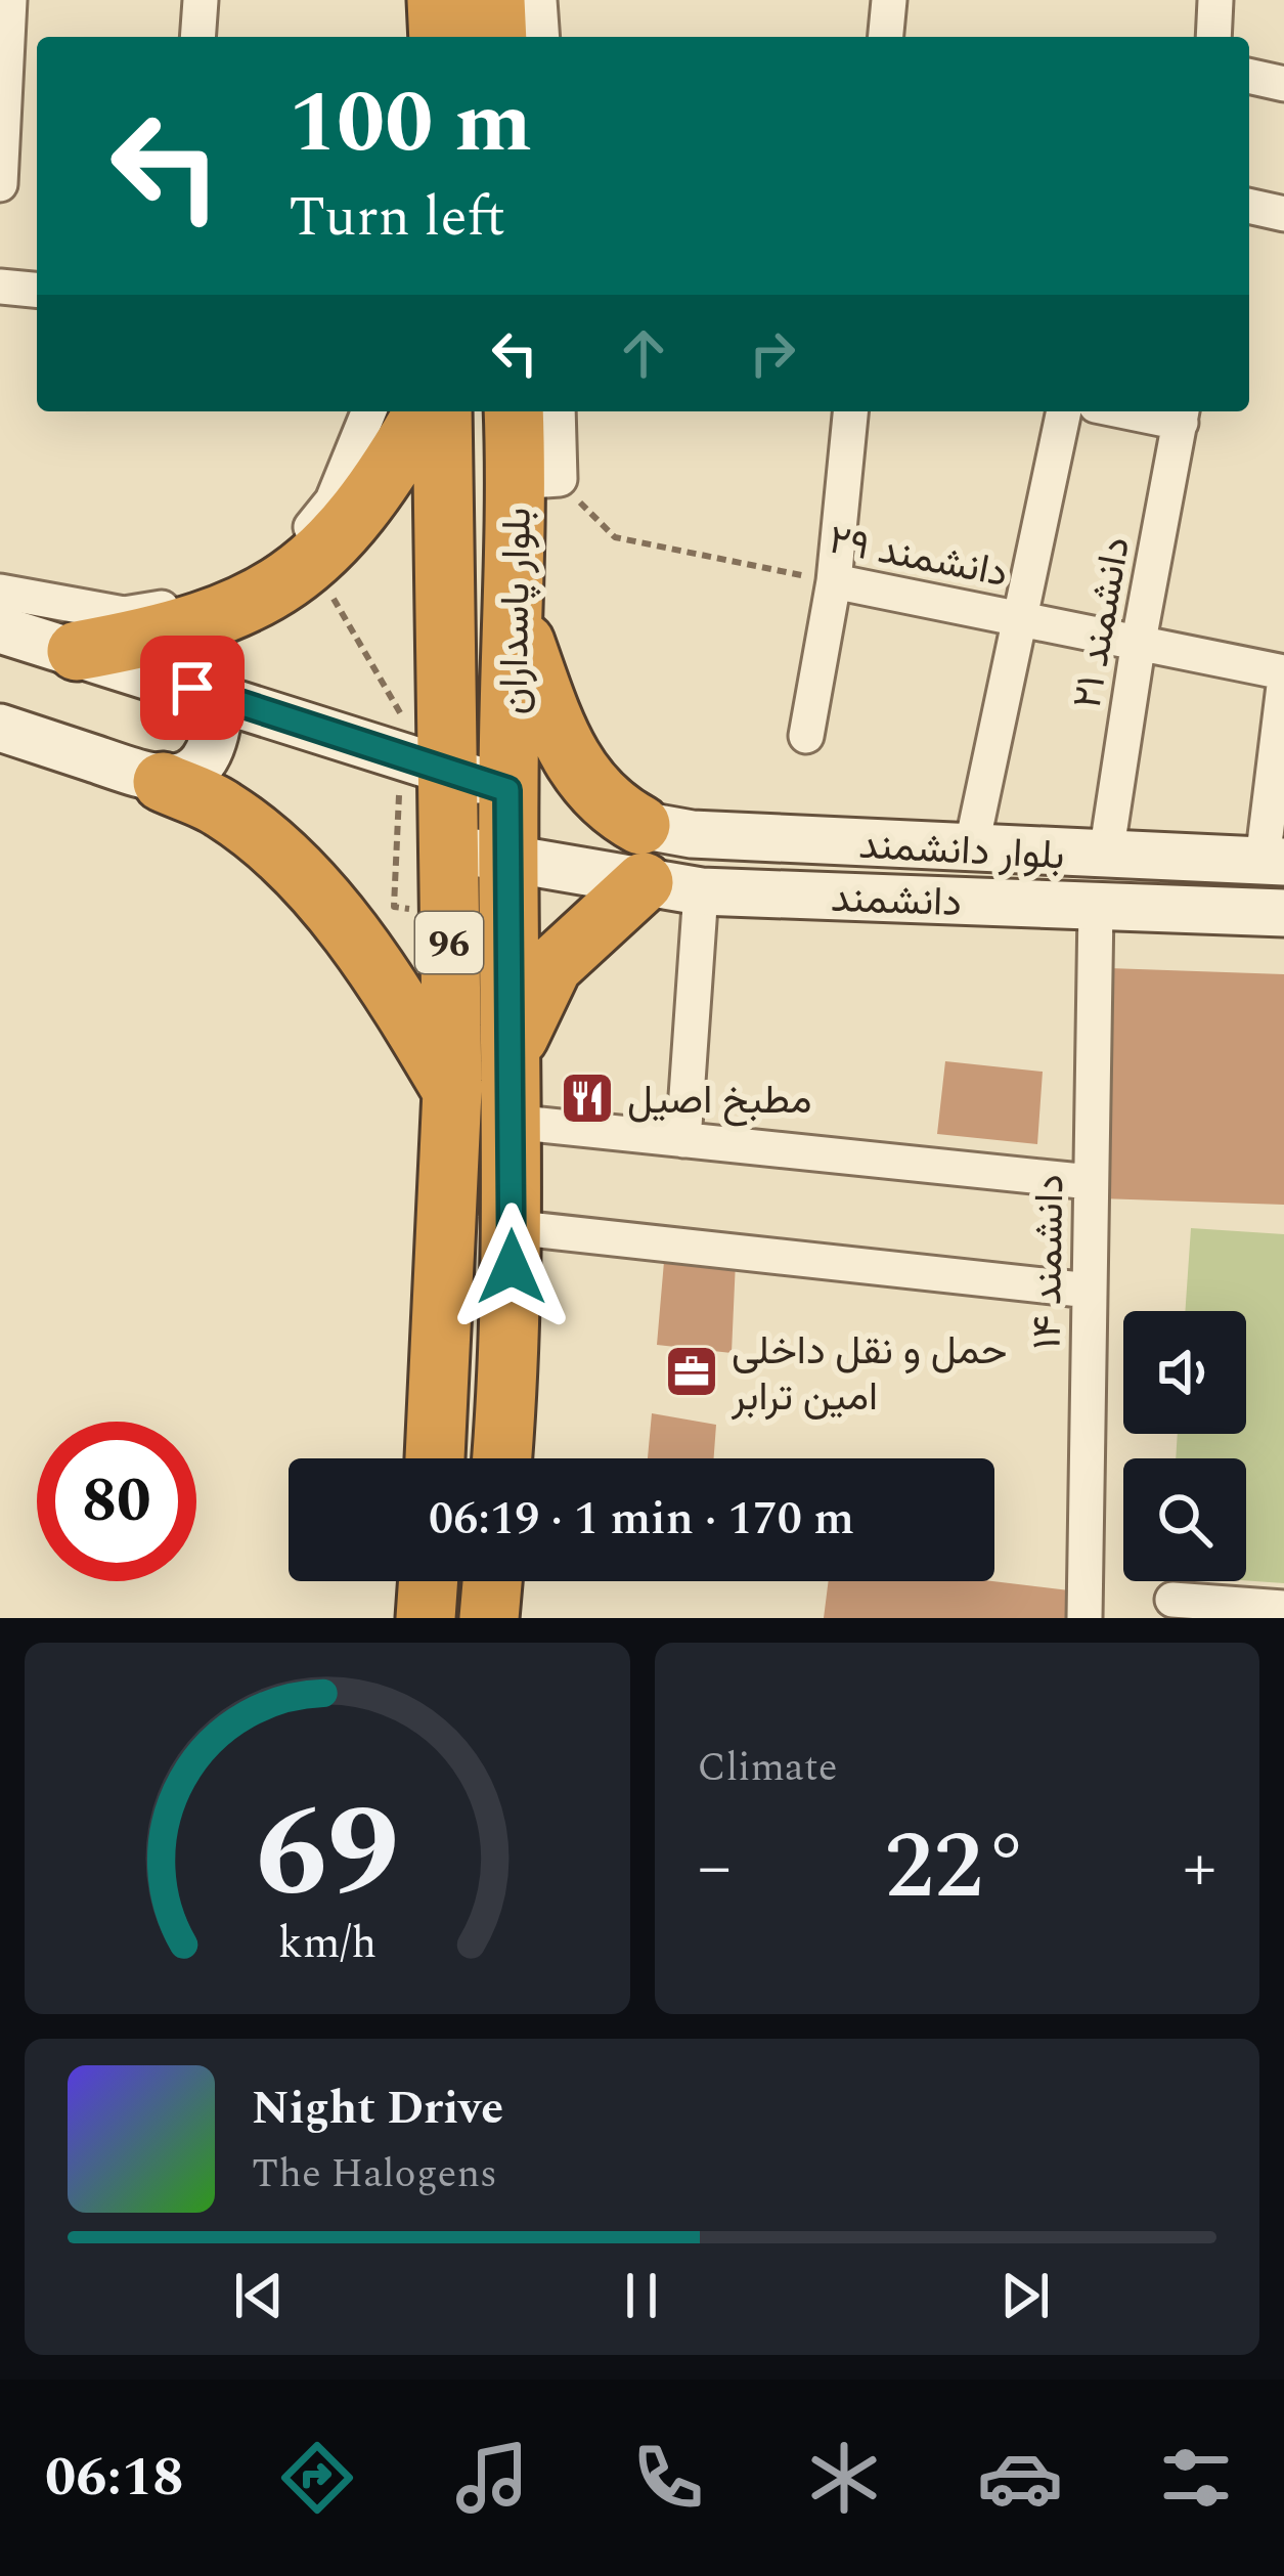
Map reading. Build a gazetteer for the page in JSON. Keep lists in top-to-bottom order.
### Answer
{
  "streets": {
    "highway": ["بلوار پاسداران", "96"],
    "street": [
      "دانشمند ۲۹",
      "دانشمند ۲۱",
      "بلوار دانشمند",
      "دانشمند",
      "دانشمند ۱۴"
    ]
  },
  "crossings": [
    ["دانشمند ۲۹", "بلوار پاسداران"],
    ["دانشمند ۲۹", "دانشمند ۲۱"],
    ["بلوار پاسداران", "دانشمند"],
    ["دانشمند ۲۱", "بلوار دانشمند"],
    ["دانشمند", "دانشمند ۱۴"]
  ],
  "places": {
    "restaurant": ["مطبخ اصیل"],
    "office": ["حمل و نقل داخلى امین ترابر"]
  },
  "page": {
    "turn": ["100 m", "Turn left"],
    "limit": "80",
    "trip": "06:19 · 1 min · 170 m",
    "tile": "Climate",
    "heat": ["−", "22°", "+"],
    "song": ["Night Drive", "The Halogens"],
    "tabs": "06:18",
    "gauge": ["69", "km/h"]
  }
}
